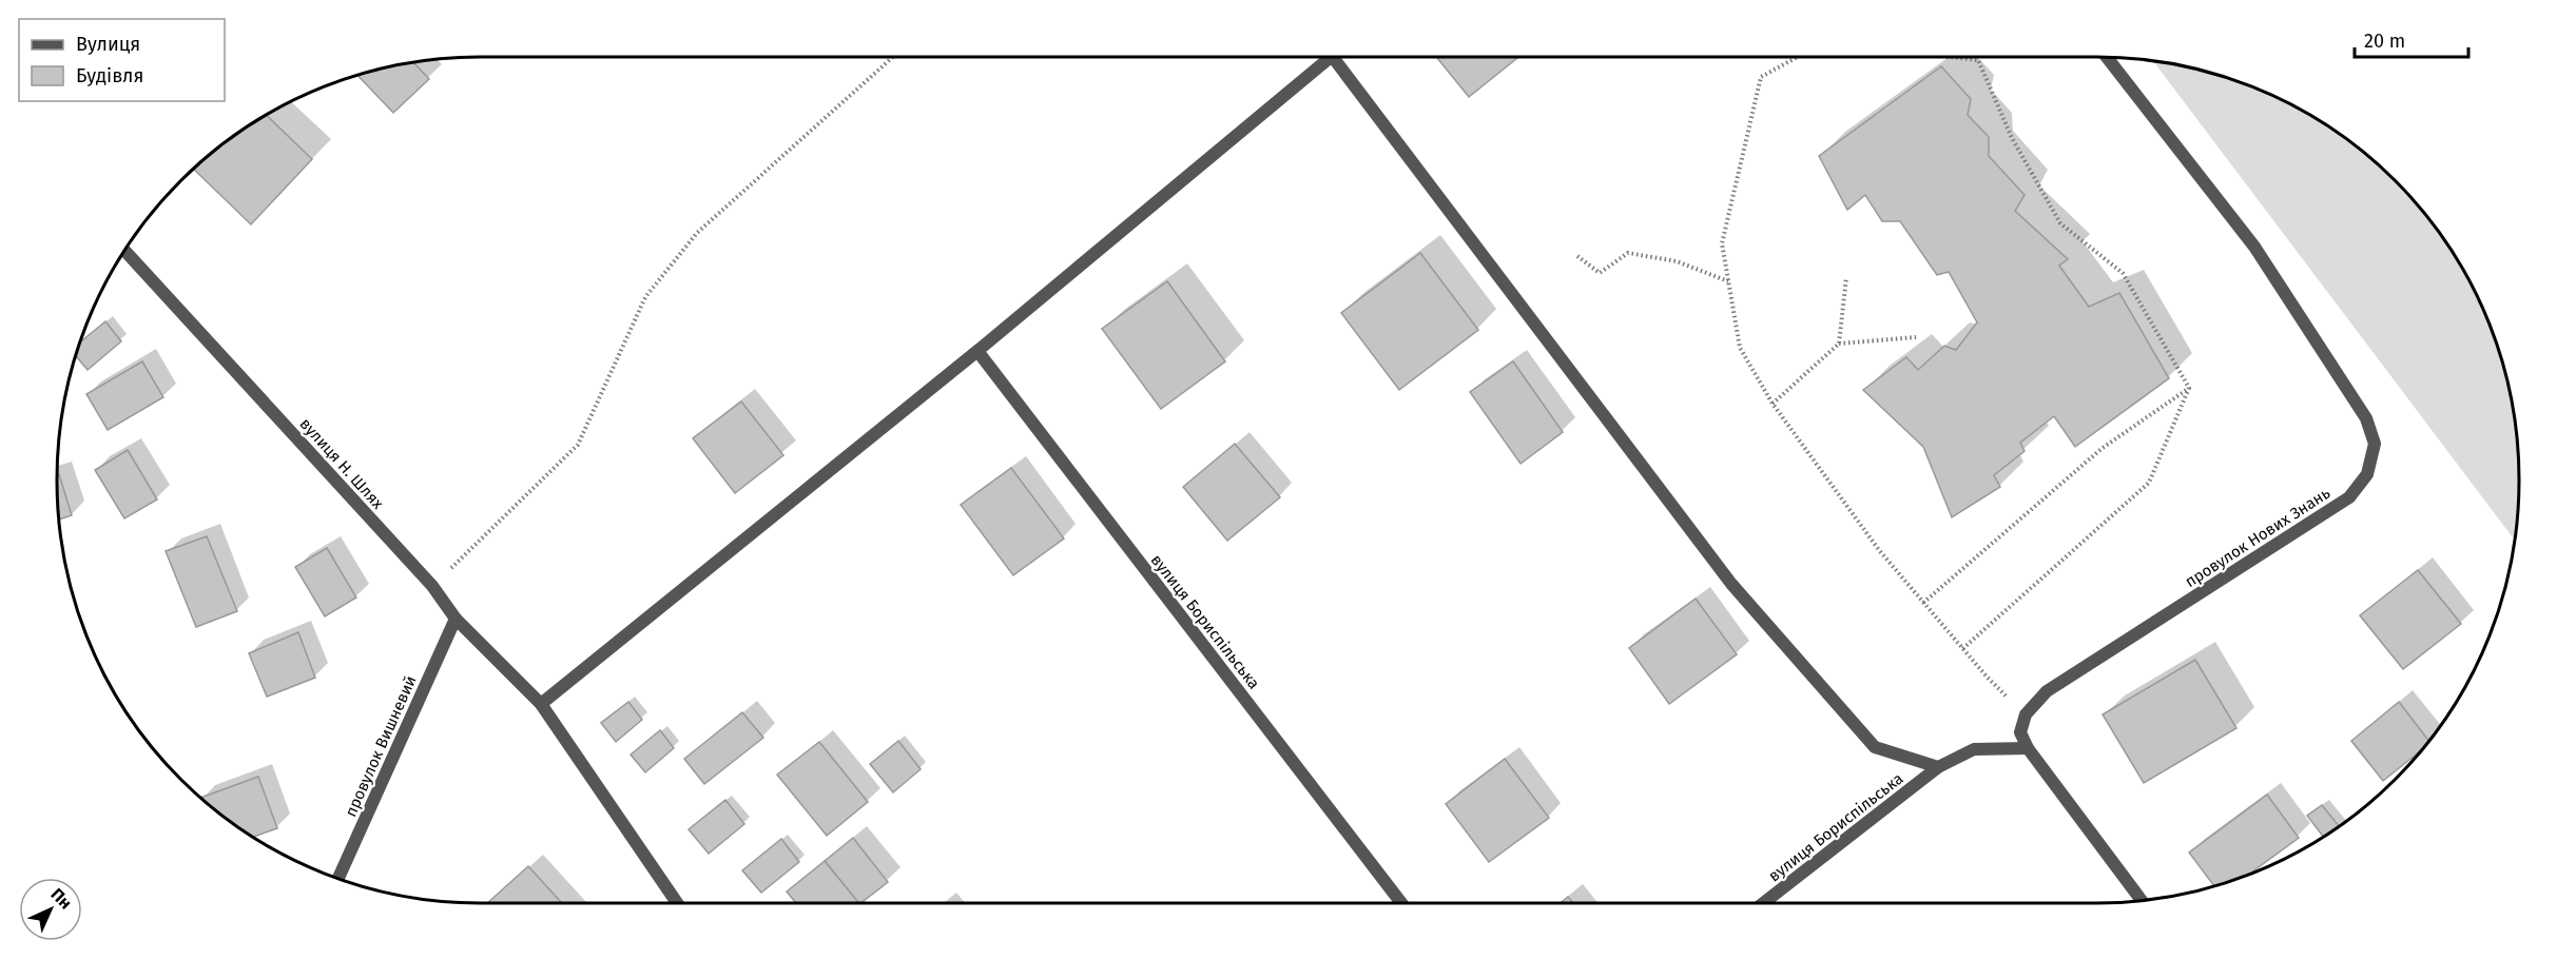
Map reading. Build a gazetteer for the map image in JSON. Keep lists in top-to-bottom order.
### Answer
{
  "streets": {
    "street": [
      "вулиця Н. Шлях",
      "провулок Нових Знань",
      "вулиця Бориспільська",
      "провулок Вишневий"
    ]
  },
  "crossings": [
    ["вулиця Н. Шлях", "провулок Вишневий"]
  ],
  "legend": ["Вулиця", "Будівля"],
  "scale_bar": "20 m",
  "north": "top right"
}
